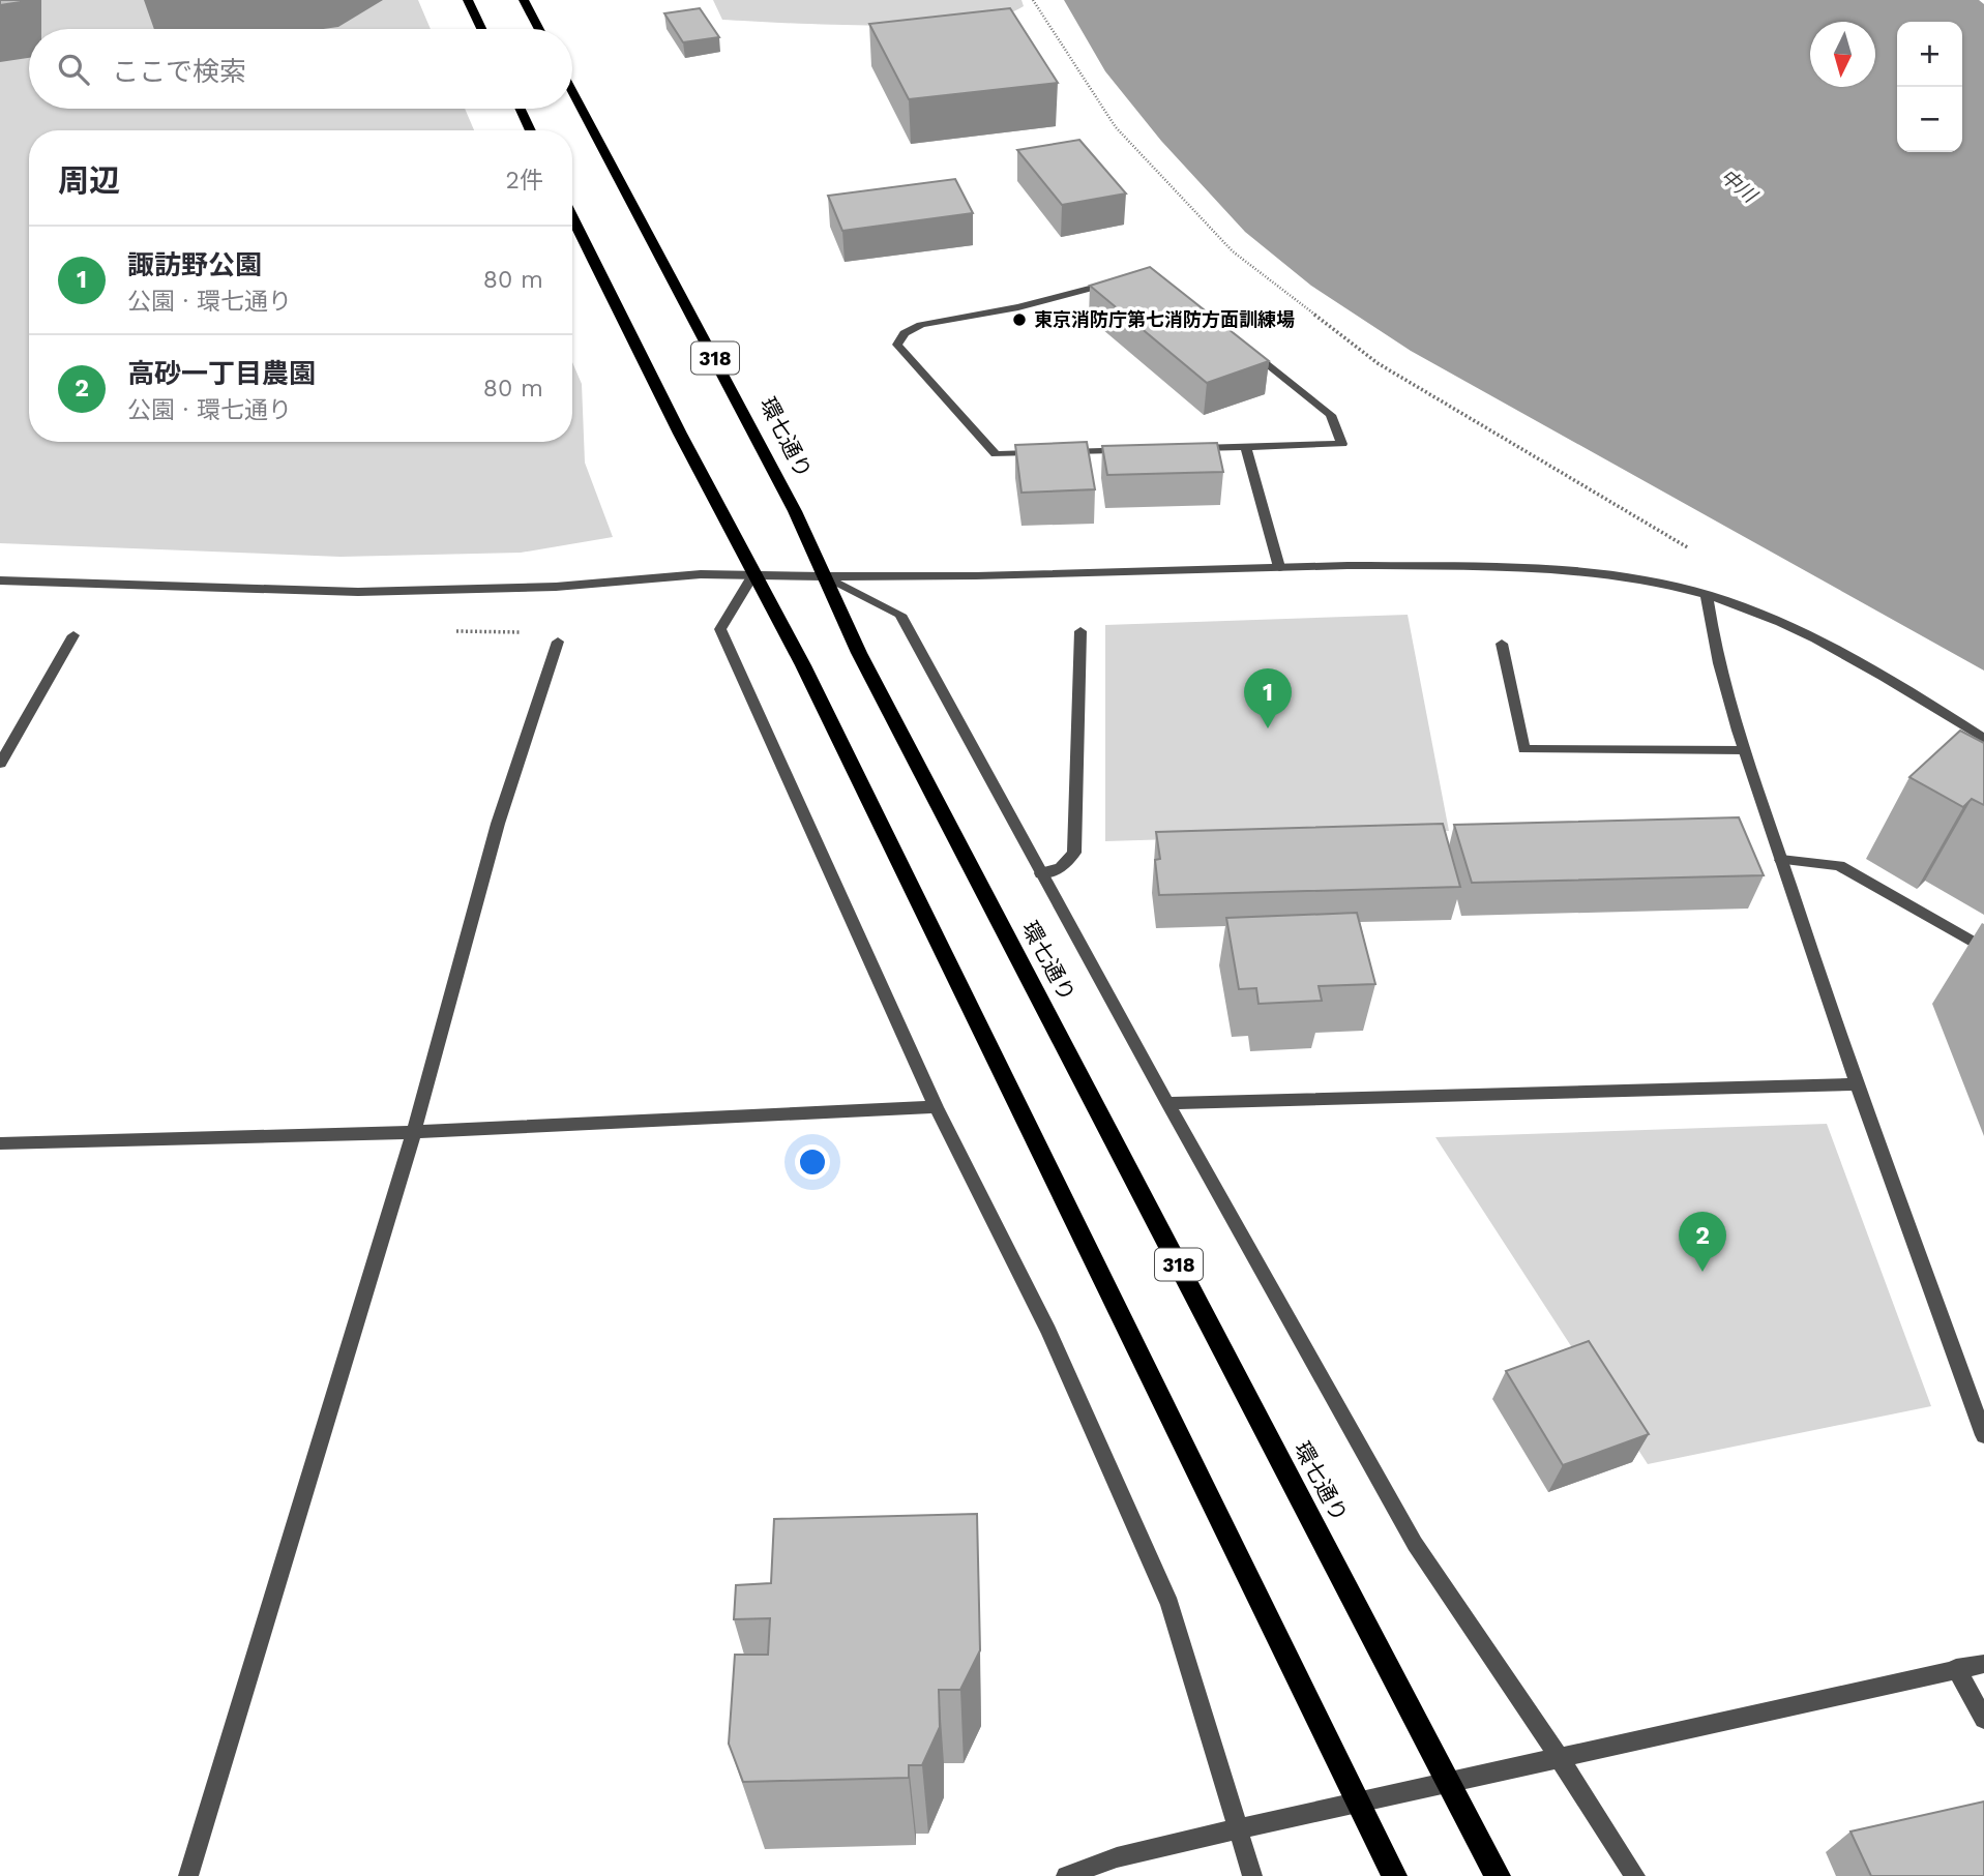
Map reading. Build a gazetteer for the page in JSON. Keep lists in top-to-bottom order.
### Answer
{
  "streets": {
    "main road": ["318", "環七通り"]
  },
  "water": ["中川"],
  "places": ["東京消防庁第七消防方面訓練場"],
  "north": "bottom",
  "page": {
    "map_buttons": ["+", "−"],
    "search": "ここで検索",
    "heading": ["周辺", "2件"],
    "list": [
      {
        "mark": "1",
        "name": "諏訪野公園",
        "note": "公園 · 環七通り",
        "value": "80 m"
      },
      {
        "mark": "2",
        "name": "高砂一丁目農園",
        "note": "公園 · 環七通り",
        "value": "80 m"
      }
    ],
    "pins": ["1", "2"]
  }
}
